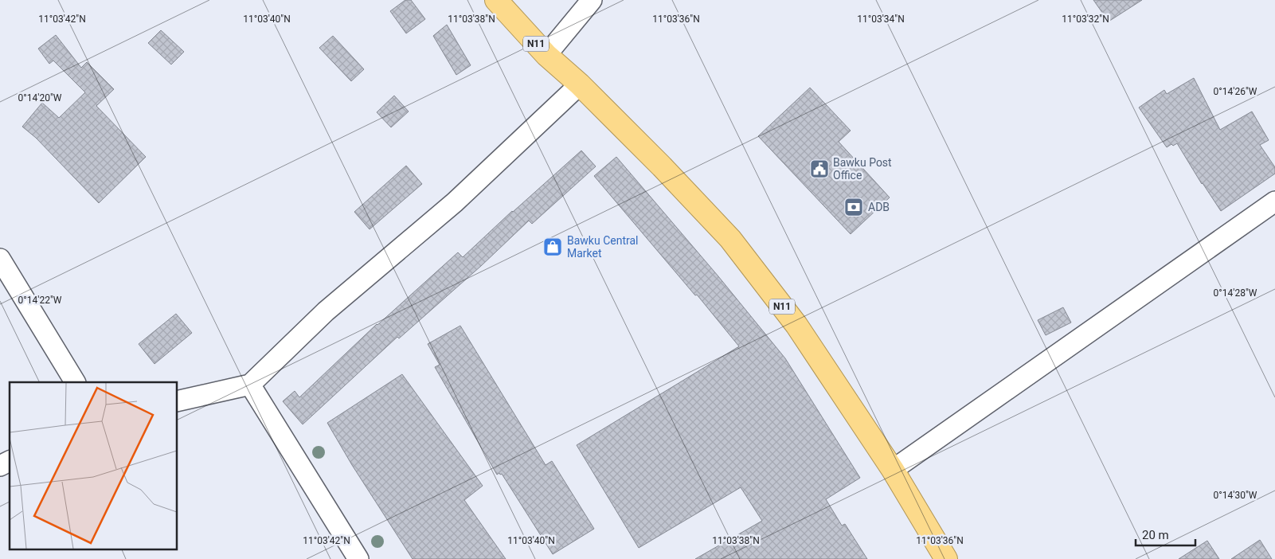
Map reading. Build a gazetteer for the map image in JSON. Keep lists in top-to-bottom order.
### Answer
{
  "streets": {
    "highway": ["N11"]
  },
  "places": {
    "public building": ["Bawku Post Office"],
    "bank": ["ADB"],
    "shop": ["Bawku Central Market"]
  },
  "scale_bar": "20 m",
  "coordinates": [
    "11°03'42\"N",
    "11°03'40\"N",
    "11°03'38\"N",
    "11°03'34\"N",
    "11°03'36\"N",
    "11°03'32\"N",
    "0°14'26\"W",
    "0°14'20\"W",
    "0°14'28\"W",
    "0°14'22\"W",
    "0°14'30\"W"
  ]
}
